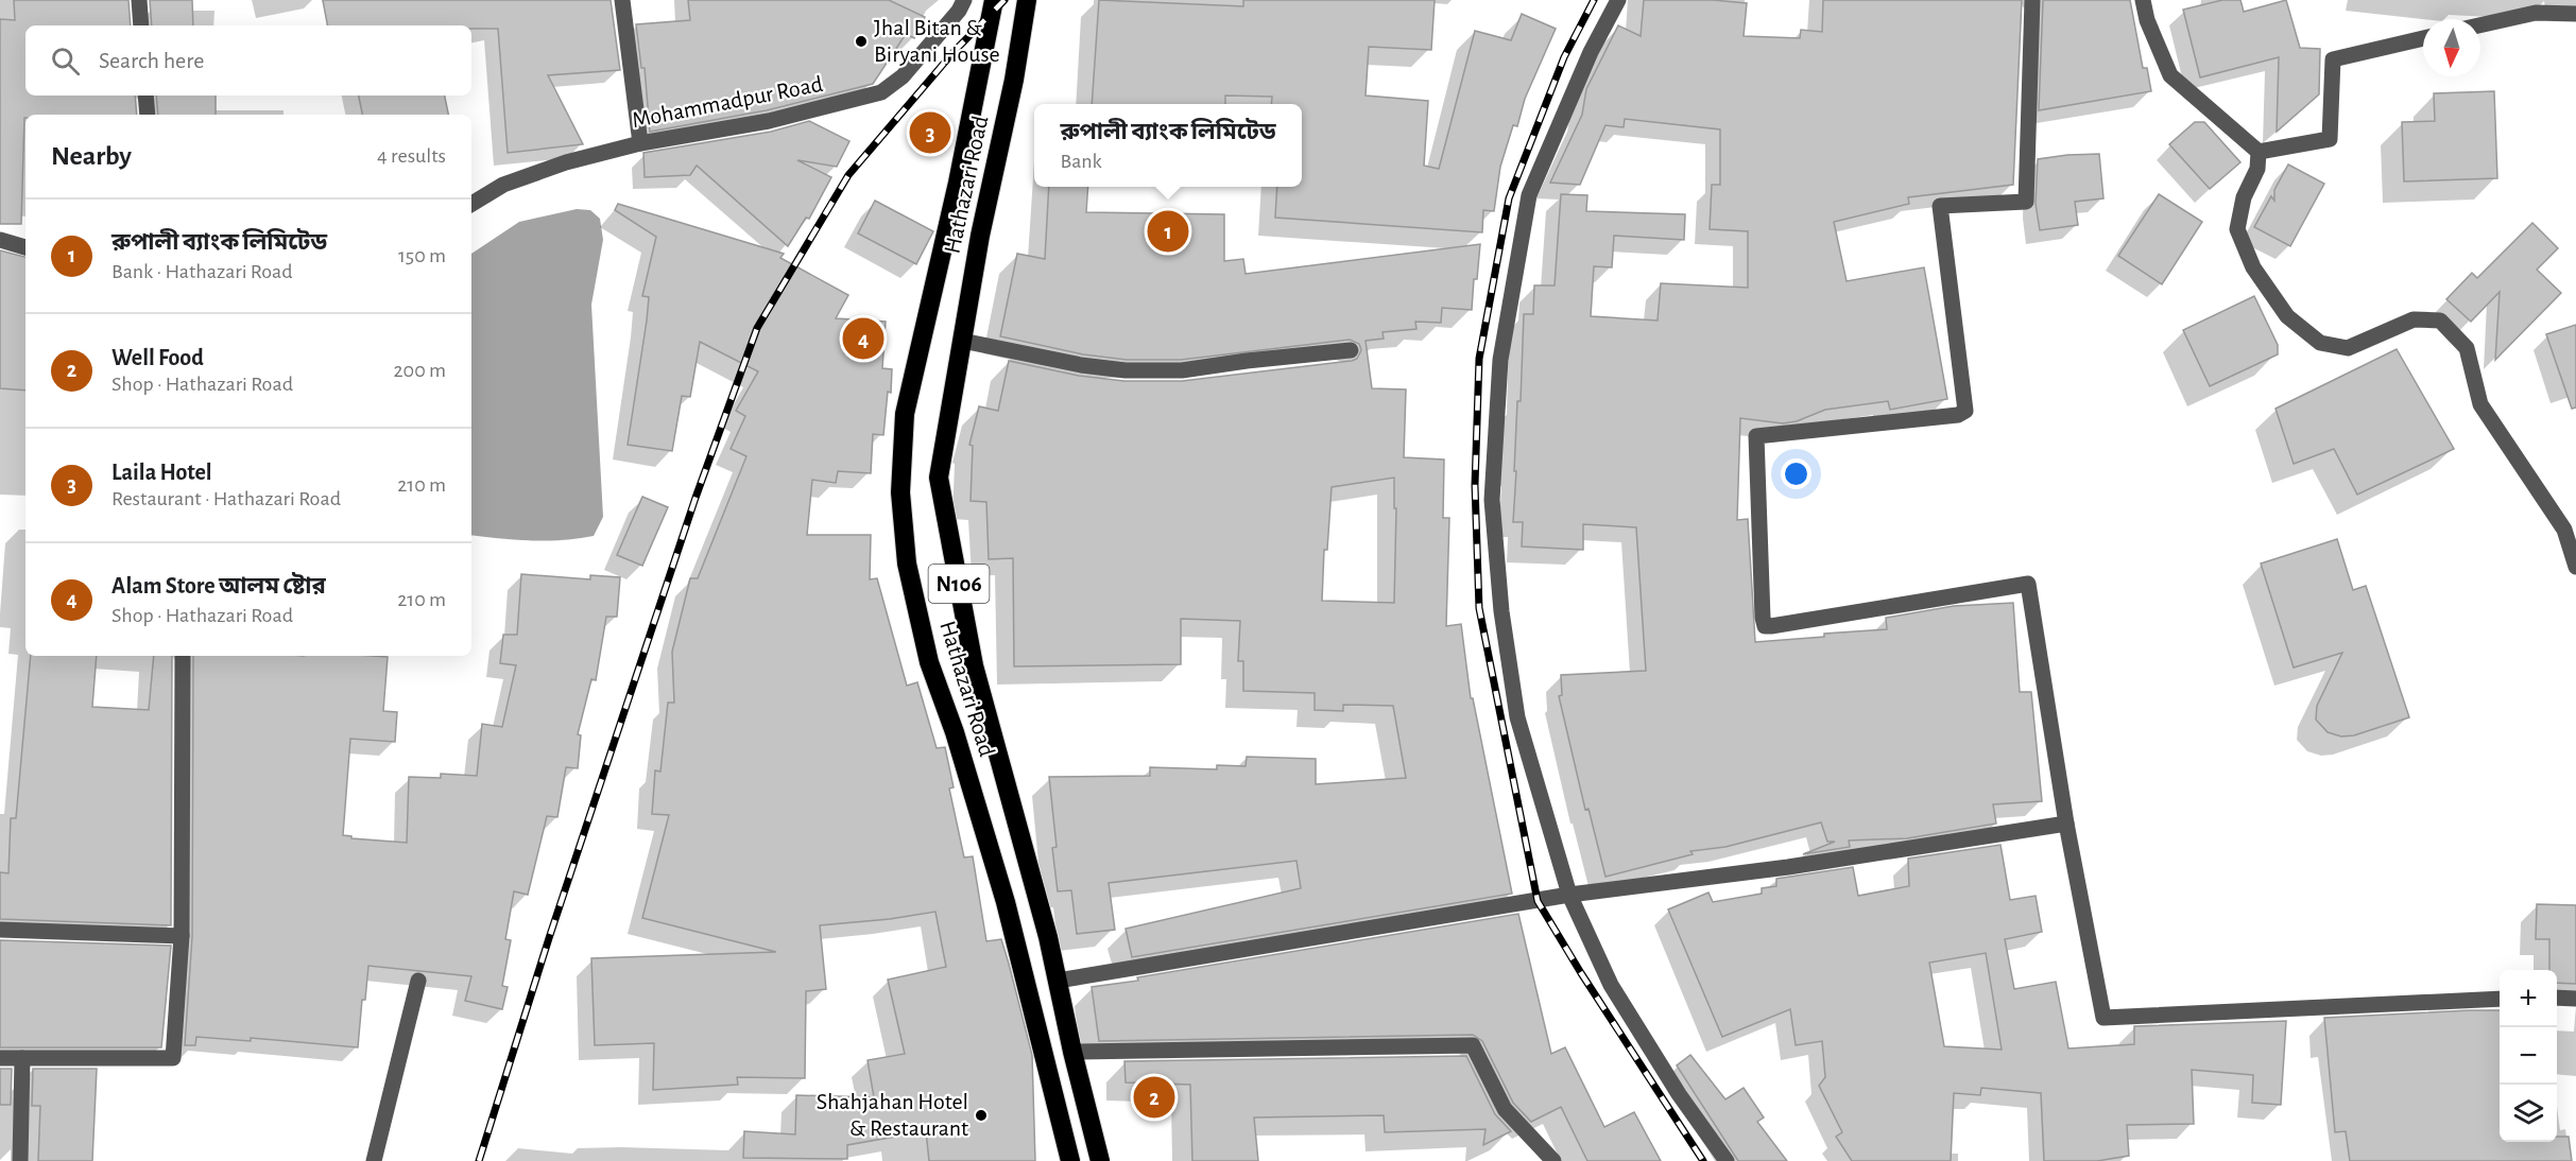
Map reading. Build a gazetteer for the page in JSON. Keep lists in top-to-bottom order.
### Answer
{
  "streets": {
    "highway": ["Hathazari Road", "N106"],
    "street": ["Mohammadpur Road"]
  },
  "places": ["Jhal Bitan & Biryani House", "Shahjahan Hotel & Restaurant"],
  "north": "bottom",
  "page": {
    "search": "Search here",
    "popup": ["রুপালী ব্যাংক লিমিটেড", "Bank"],
    "pins": [
      "3",
      "1",
      "4",
      "2"
    ],
    "heading": ["Nearby", "4 results"],
    "list": [
      {
        "mark": "1",
        "name": "রুপালী ব্যাংক লিমিটেড",
        "note": "Bank · Hathazari Road",
        "value": "150 m"
      },
      {
        "mark": "2",
        "name": "Well Food",
        "note": "Shop · Hathazari Road",
        "value": "200 m"
      },
      {
        "mark": "3",
        "name": "Laila Hotel",
        "note": "Restaurant · Hathazari Road",
        "value": "210 m"
      },
      {
        "mark": "4",
        "name": "Alam Store আলম ষ্টোর",
        "note": "Shop · Hathazari Road",
        "value": "210 m"
      }
    ],
    "map_buttons": ["+", "−"]
  }
}
